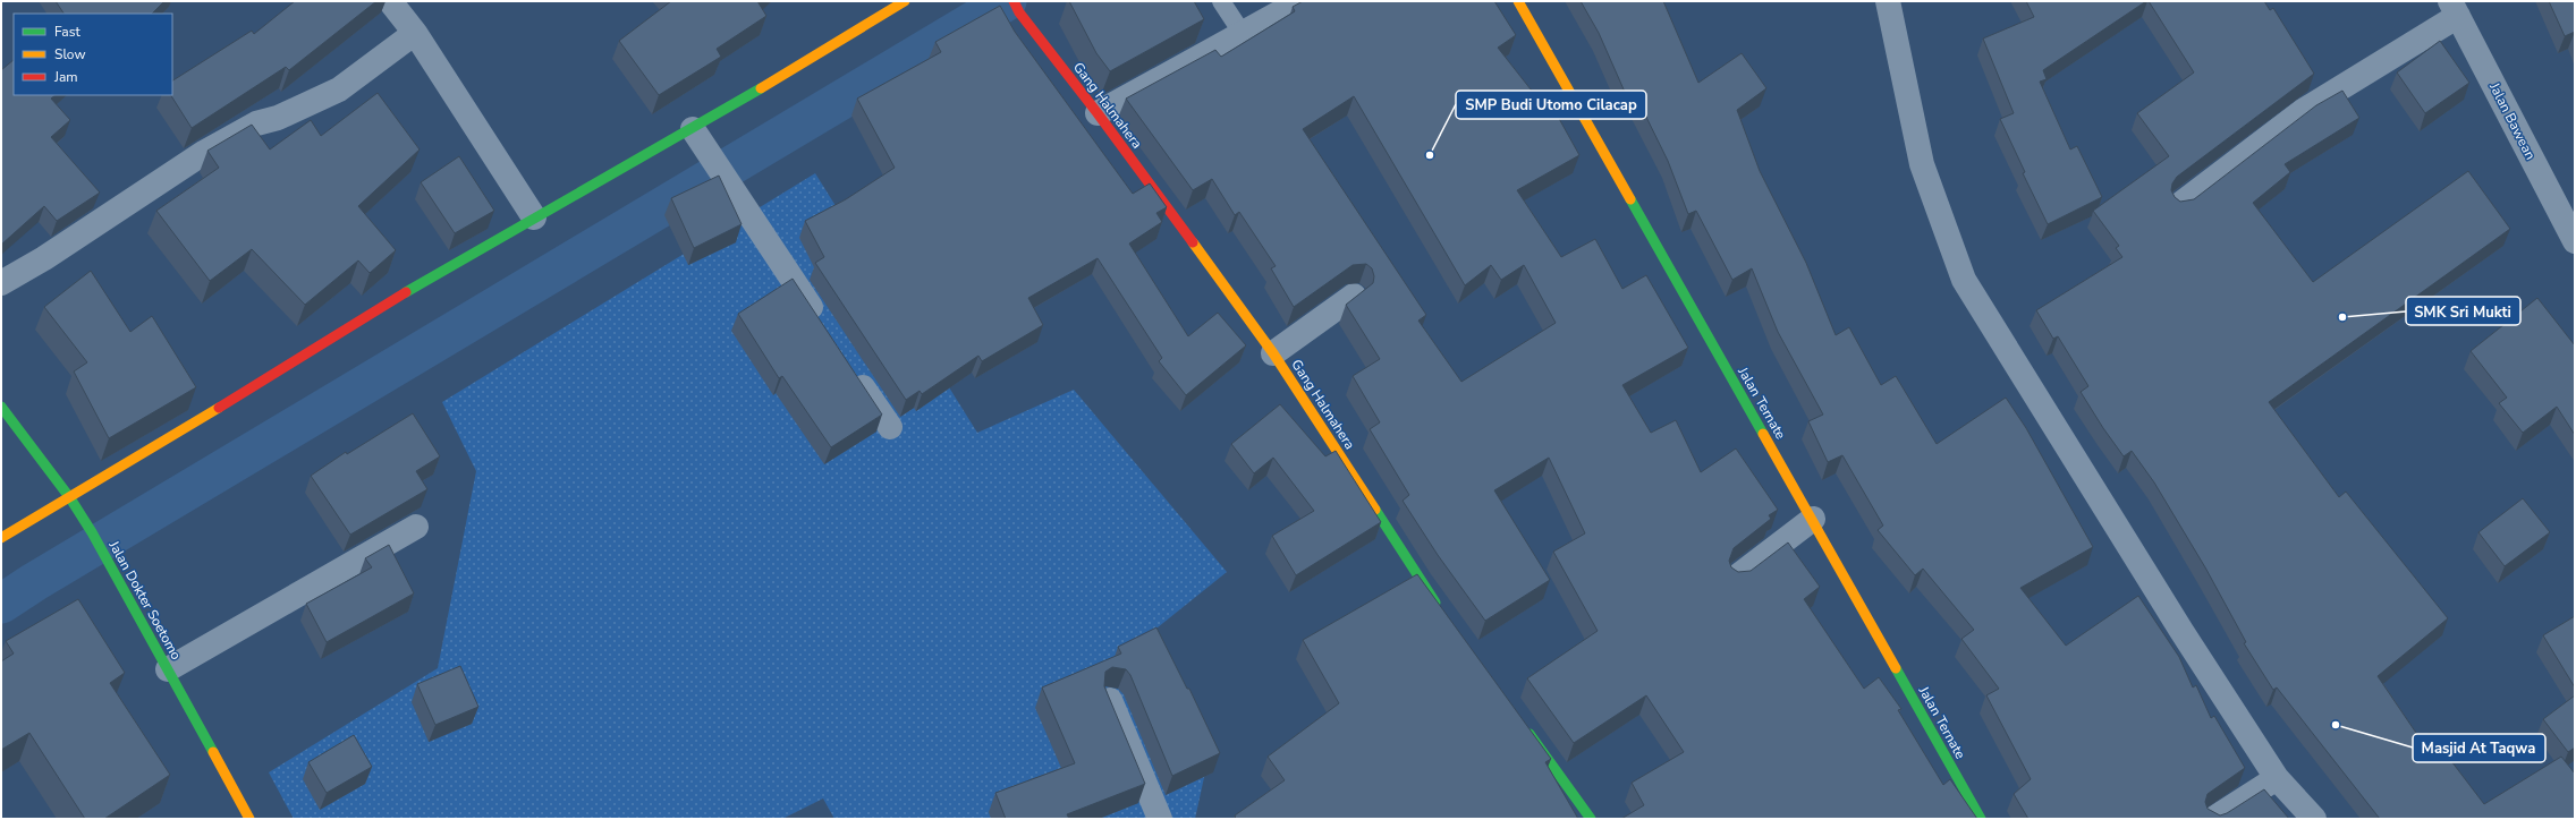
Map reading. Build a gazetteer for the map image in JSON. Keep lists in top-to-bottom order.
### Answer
{
  "streets": {
    "street": [
      "Gang Halmahera",
      "Jalan Bawean",
      "Jalan Ternate",
      "Jalan Dokter Soetomo"
    ]
  },
  "places": ["SMP Budi Utomo Cilacap", "SMK Sri Mukti", "Masjid At Taqwa"],
  "legend": ["Fast", "Slow", "Jam"]
}
